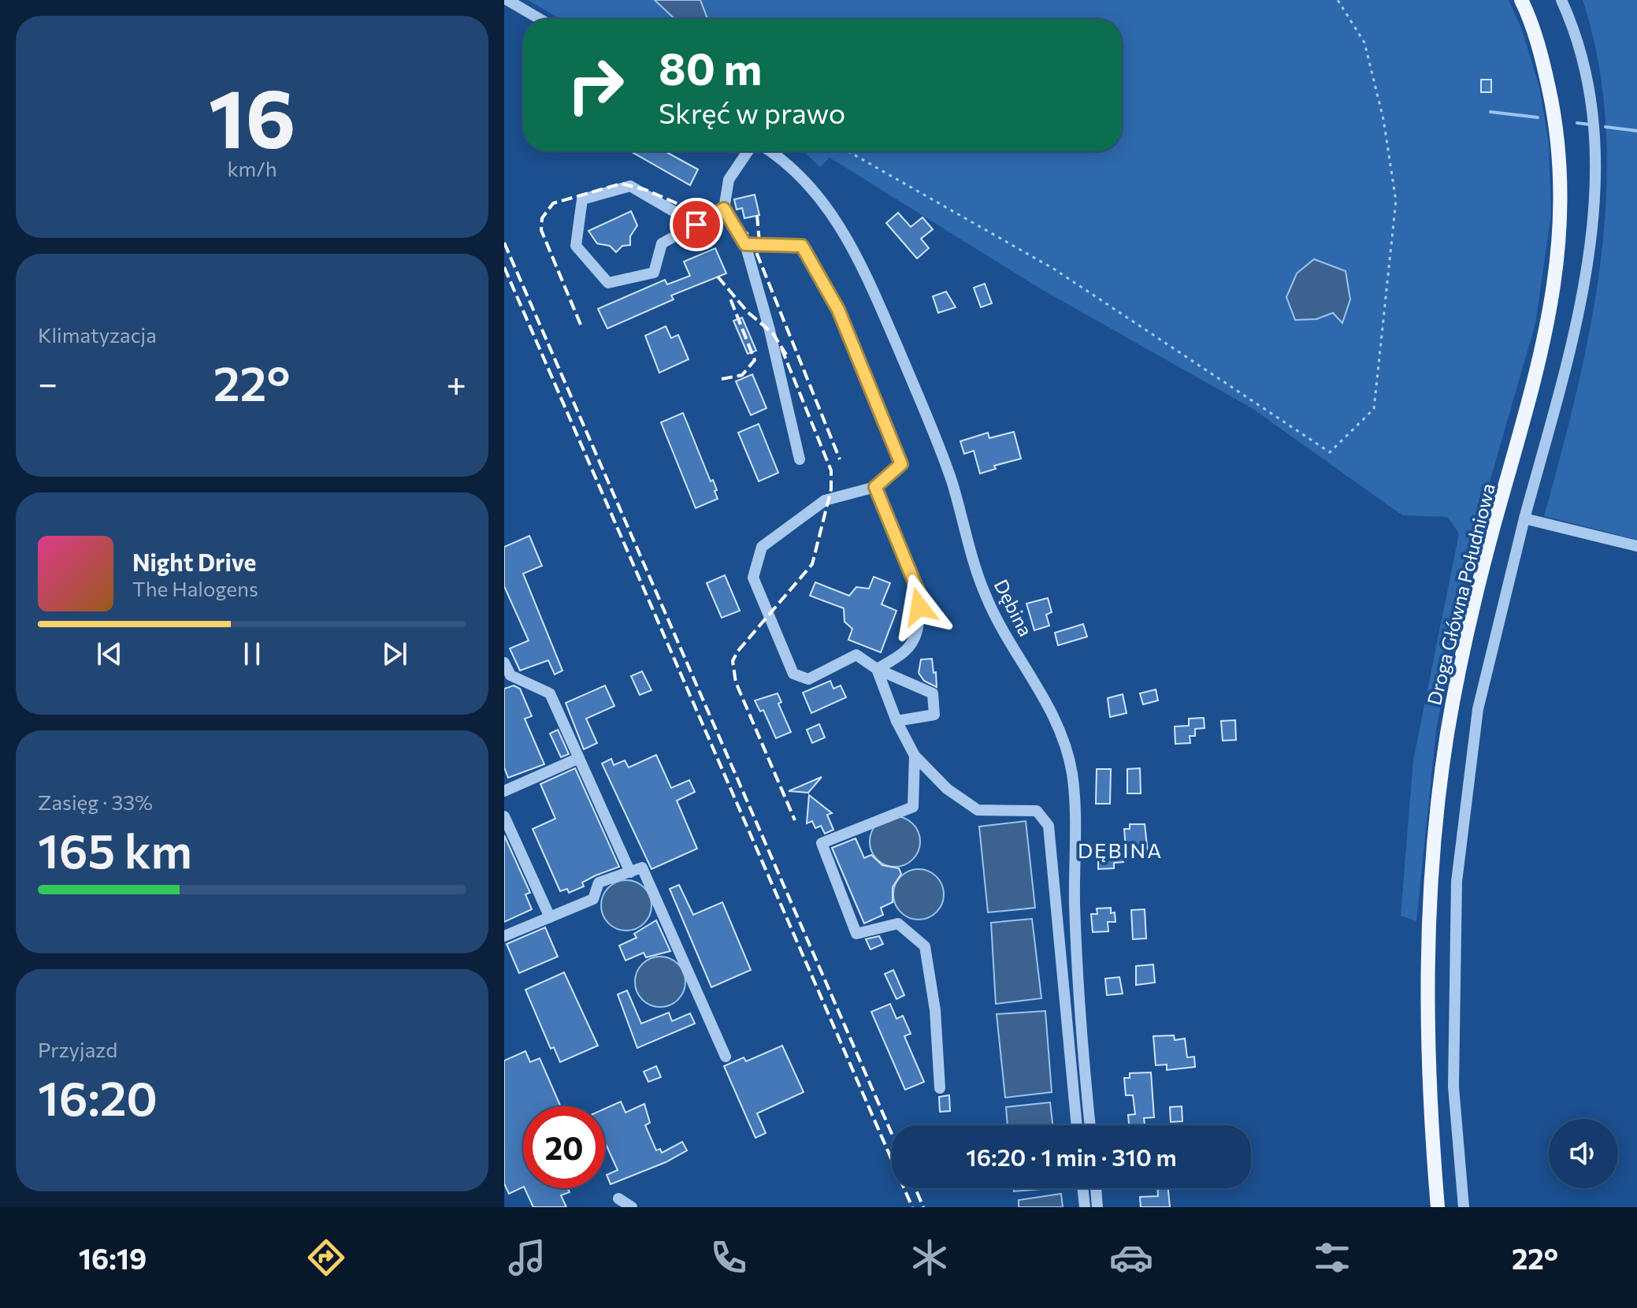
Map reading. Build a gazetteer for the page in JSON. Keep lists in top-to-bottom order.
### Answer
{
  "streets": {
    "main road": ["Droga Główna Południowa"],
    "street": ["Dębina"]
  },
  "districts": ["DĘBINA"],
  "page": {
    "tile": [
      ["16", "km/h"],
      "Klimatyzacja",
      ["Zasięg · 33%", "165 km"],
      ["Przyjazd", "16:20"]
    ],
    "turn": ["80 m", "Skręć w prawo"],
    "heat": ["−", "22°", "+"],
    "song": ["Night Drive", "The Halogens"],
    "limit": "20",
    "trip": "16:20 · 1 min · 310 m",
    "tabs": ["16:19", "22°"]
  }
}
